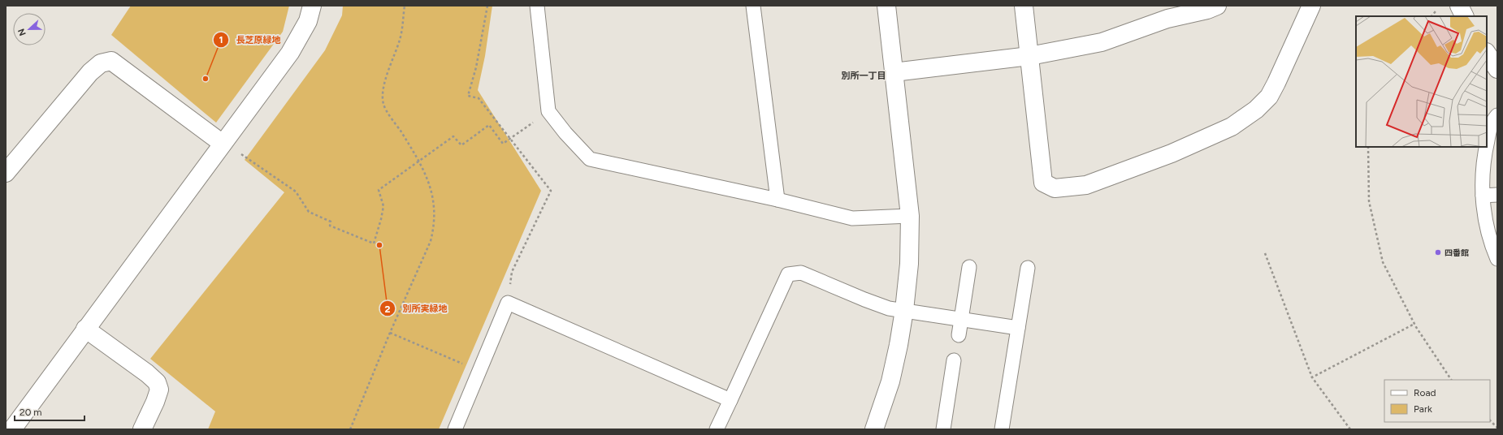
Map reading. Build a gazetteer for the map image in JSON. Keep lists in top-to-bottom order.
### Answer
{
  "districts": ["別所一丁目"],
  "places": ["長芝原緑地", "別所実緑地", "四番館"],
  "legend": ["Road", "Park"],
  "scale_bar": "20 m",
  "north": "left"
}
